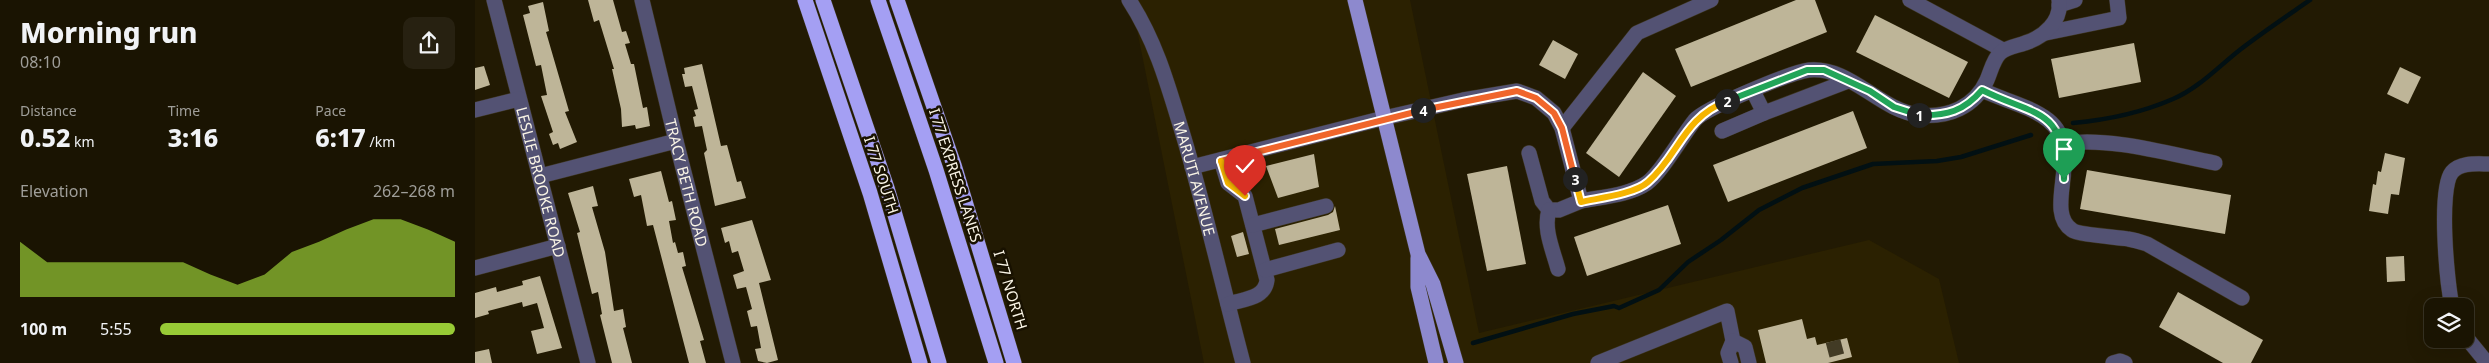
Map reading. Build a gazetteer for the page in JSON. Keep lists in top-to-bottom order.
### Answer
{
  "streets": {
    "highway": ["I 77 SOUTH", "I 77 EXPRESS LANES", "I 77 NORTH"],
    "street": ["MARUTI AVENUE", "LESLIE BROOKE ROAD", "TRACY BETH ROAD"]
  },
  "page": {
    "heading": ["Morning run", "08:10"],
    "stats": [
      ["Distance", "0.52 km"],
      ["Time", "3:16"],
      ["Pace", "6:17 /km"]
    ],
    "pins": [
      "2",
      "4",
      "1",
      "3"
    ],
    "chart": ["Elevation", "262–268 m"],
    "list": [
      {
        "name": "100 m",
        "note": "5:55"
      }
    ]
  }
}
